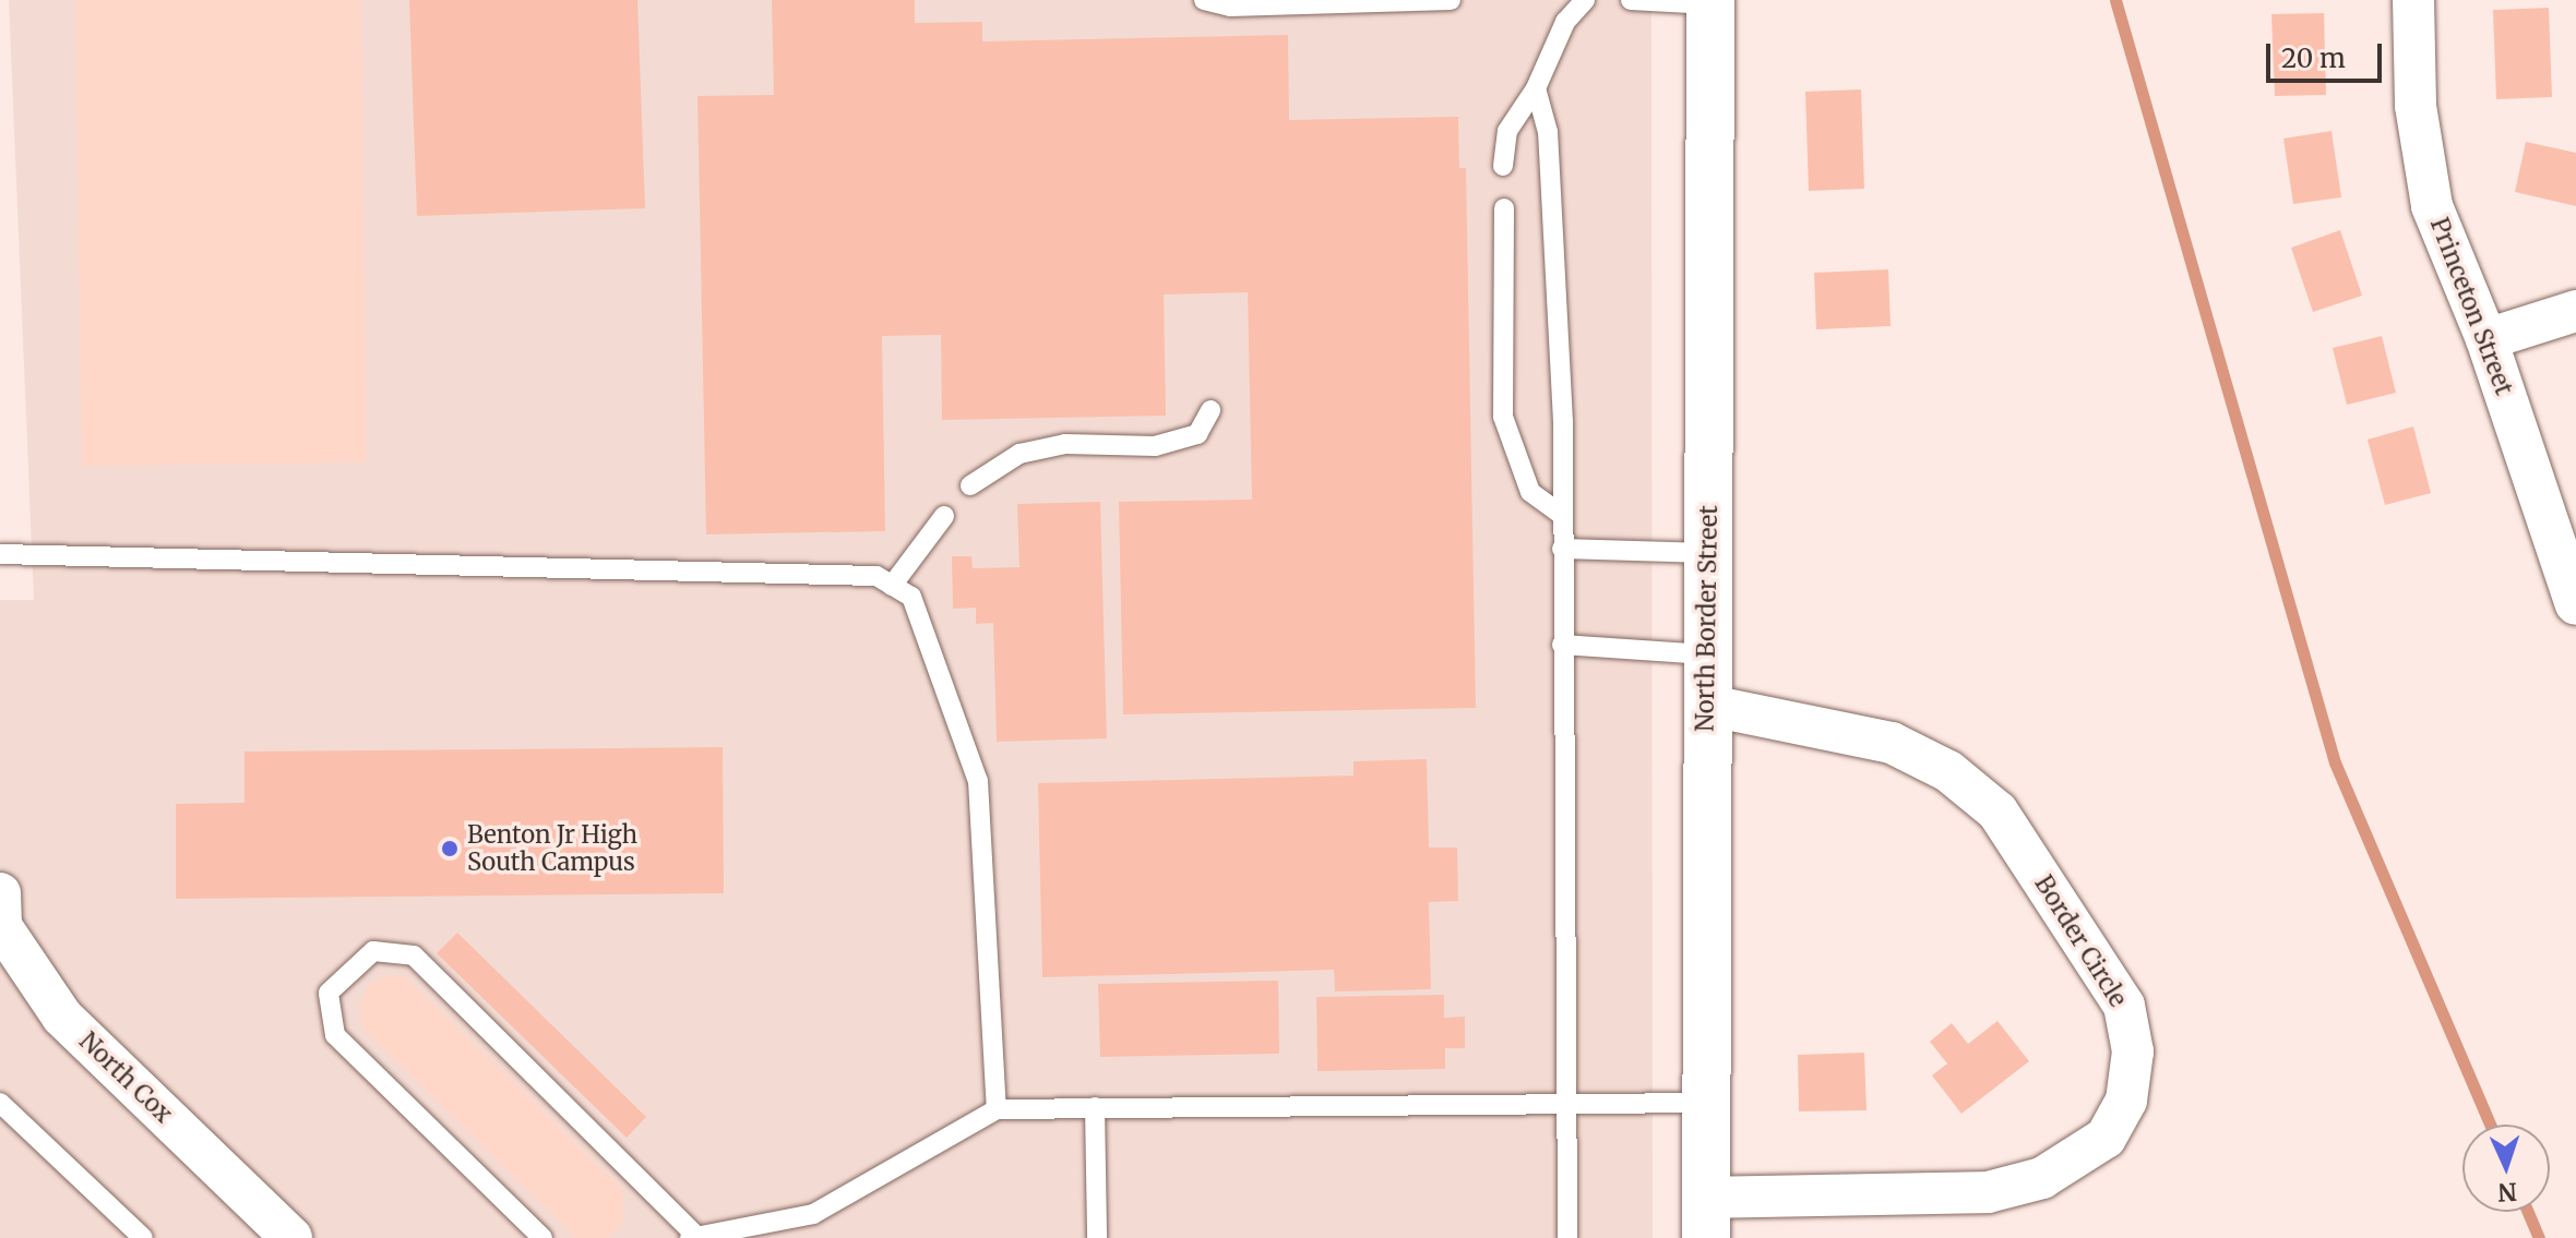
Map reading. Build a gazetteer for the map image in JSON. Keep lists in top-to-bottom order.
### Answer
{
  "streets": {
    "street": [
      "Princeton Street",
      "North Border Street",
      "Border Circle",
      "North Cox"
    ]
  },
  "crossings": [
    ["North Border Street", "Border Circle"]
  ],
  "places": ["Benton Jr High South Campus"],
  "scale_bar": "20 m",
  "north": "bottom"
}
